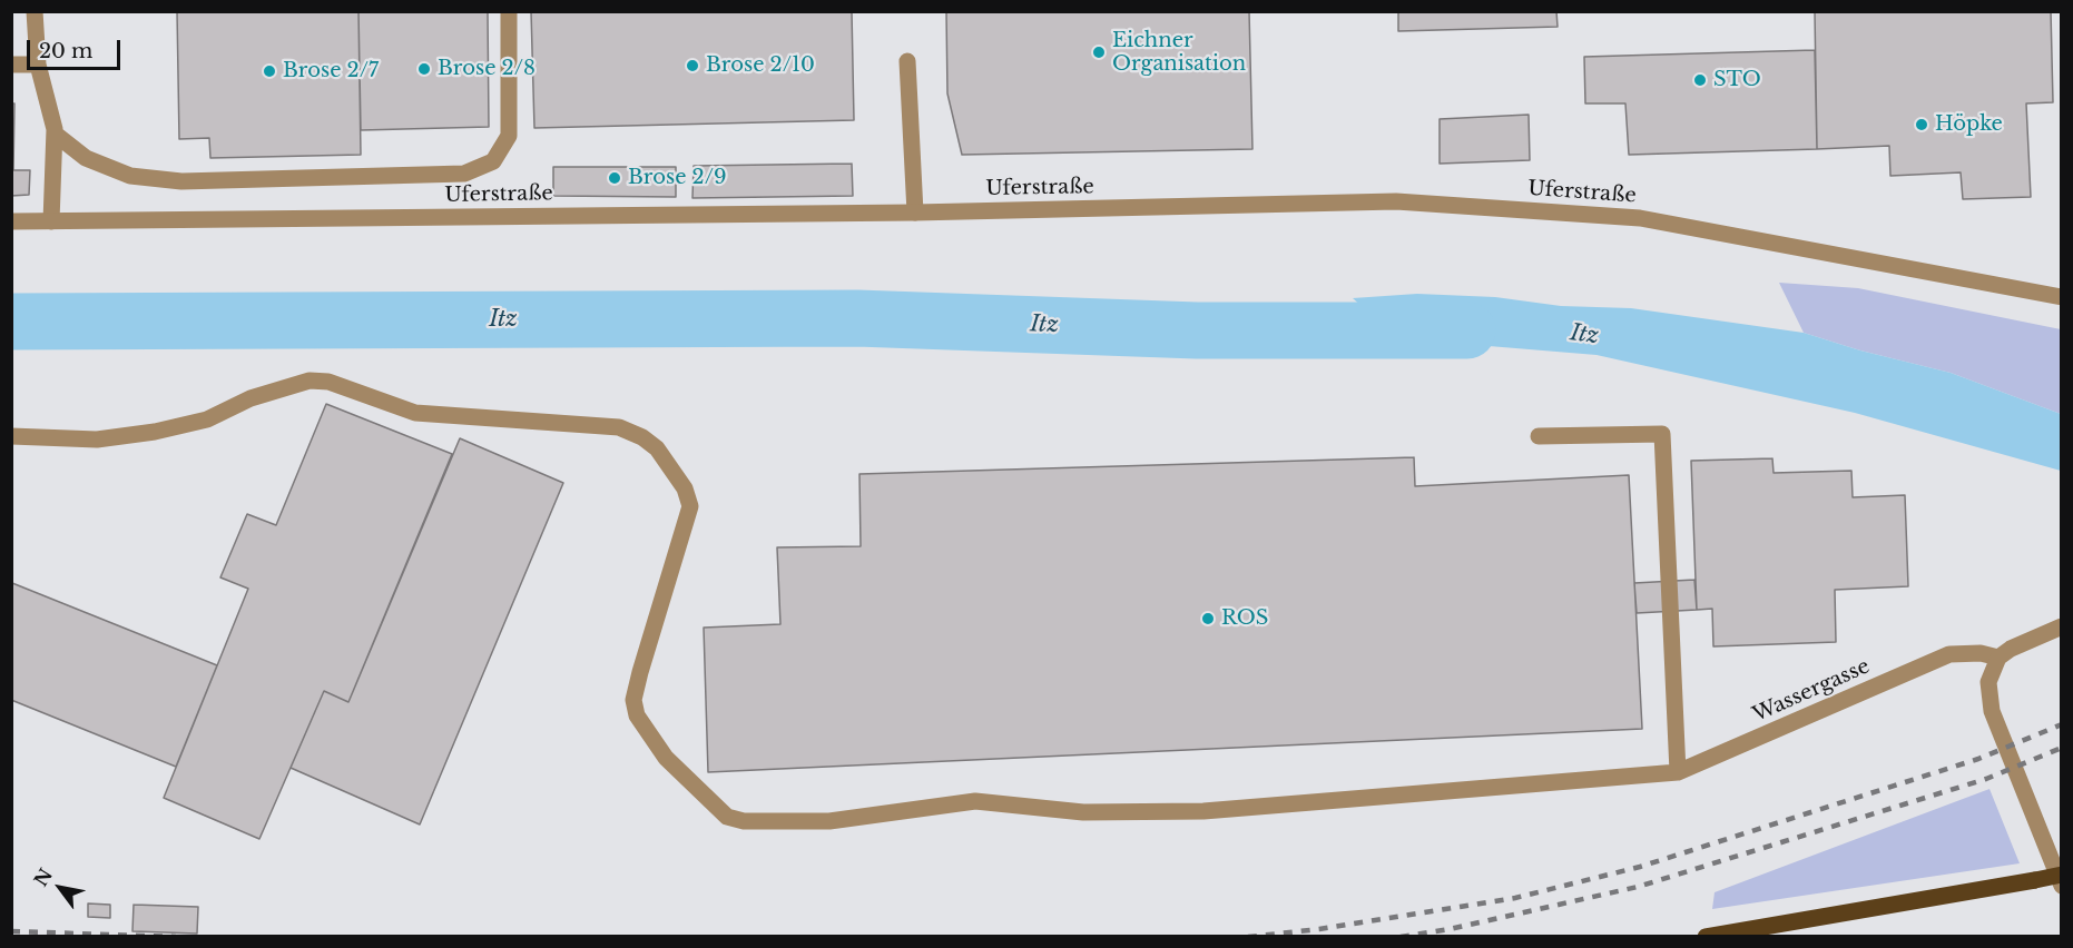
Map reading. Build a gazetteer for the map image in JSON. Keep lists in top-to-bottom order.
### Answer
{
  "streets": {
    "street": ["Uferstraße", "Wassergasse"]
  },
  "water": ["Itz"],
  "places": [
    "Eichner Organisation",
    "Brose 2/10",
    "Brose 2/8",
    "Brose 2/7",
    "STO",
    "Höpke",
    "Brose 2/9",
    "ROS"
  ],
  "scale_bar": "20 m",
  "north": "top left"
}
